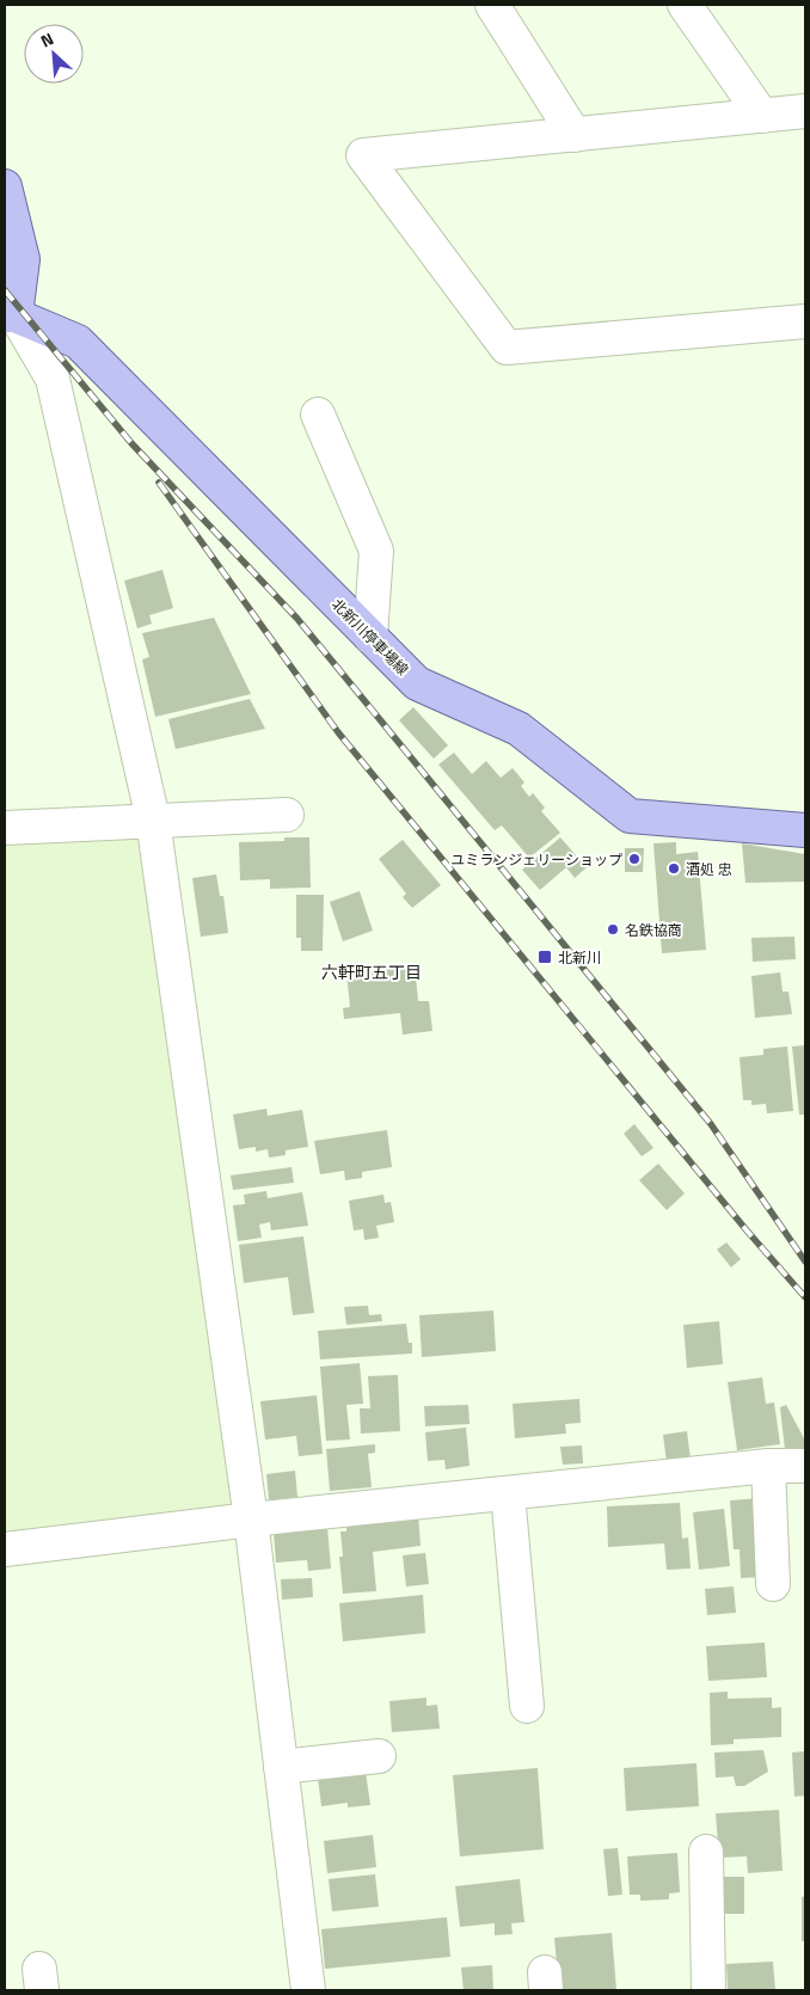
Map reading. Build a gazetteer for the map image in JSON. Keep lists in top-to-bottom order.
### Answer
{
  "streets": {
    "main road": ["北新川停車場線"]
  },
  "districts": ["六軒町五丁目"],
  "places": {
    "other": ["ユミランジェリーショップ", "酒処 忠", "名鉄協商"],
    "transit": ["北新川"]
  },
  "north": "top left"
}
